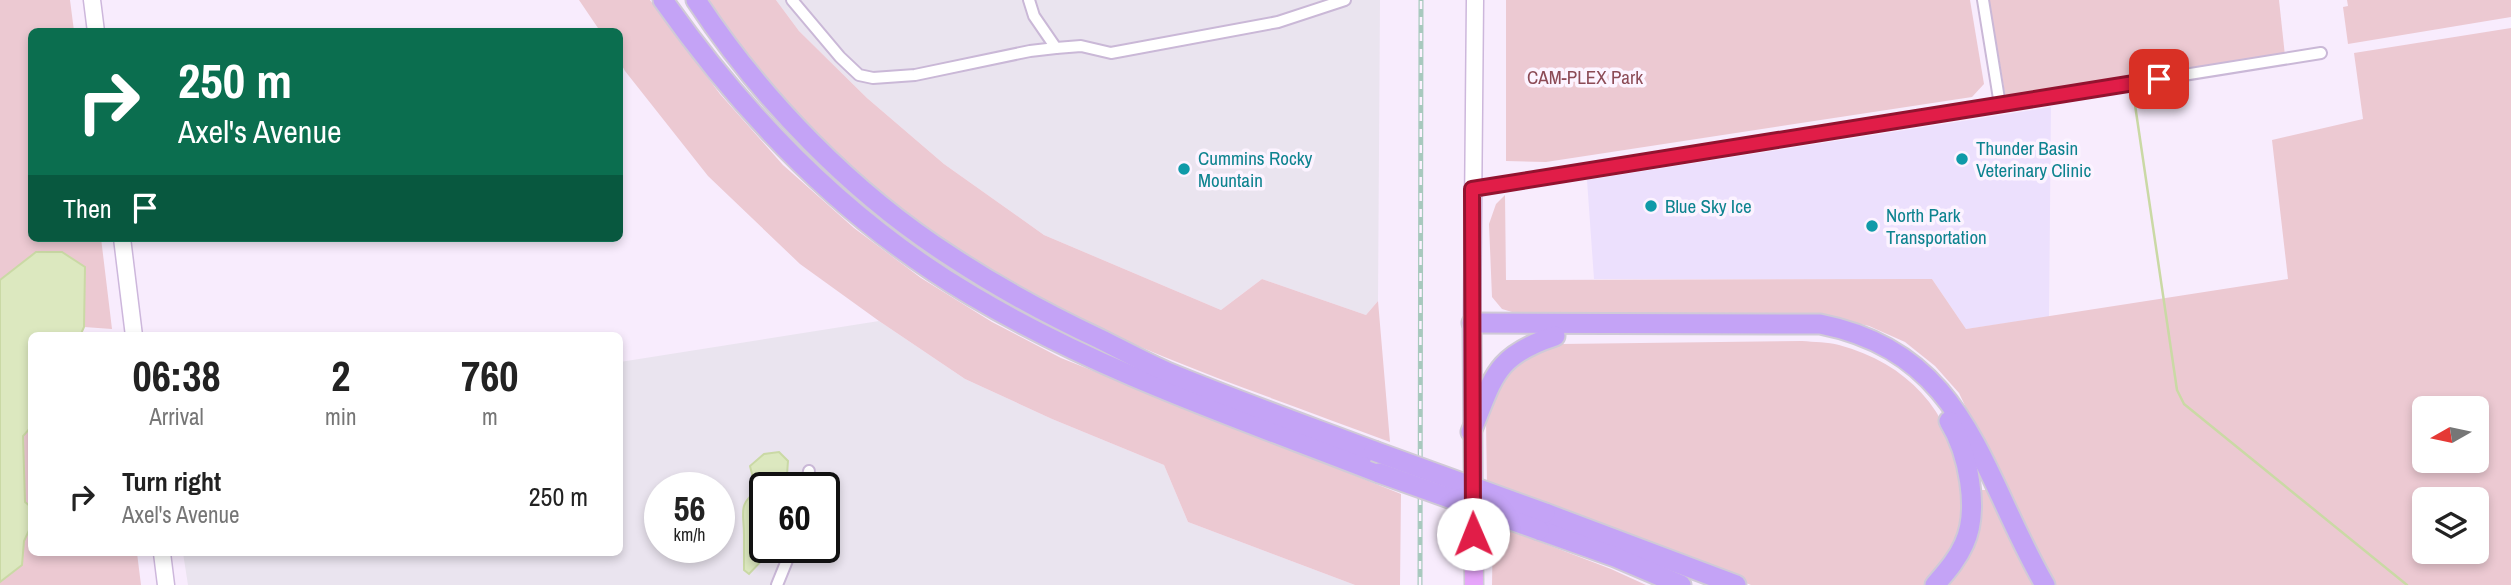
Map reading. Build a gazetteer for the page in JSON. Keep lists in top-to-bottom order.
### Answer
{
  "parks": ["CAM-PLEX Park"],
  "places": [
    "Thunder Basin Veterinary Clinic",
    "Cummins Rocky Mountain",
    "Blue Sky Ice",
    "North Park Transportation"
  ],
  "north": "left",
  "page": {
    "turn": ["250 m", "Axel's Avenue"],
    "then": "Then",
    "eta": [
      "06:38",
      "Arrival",
      "2",
      "min",
      "760",
      "m"
    ],
    "list": [
      {
        "name": "Turn right",
        "note": "Axel's Avenue",
        "value": "250 m"
      }
    ],
    "speed": "56 km/h",
    "limit": "60"
  }
}
